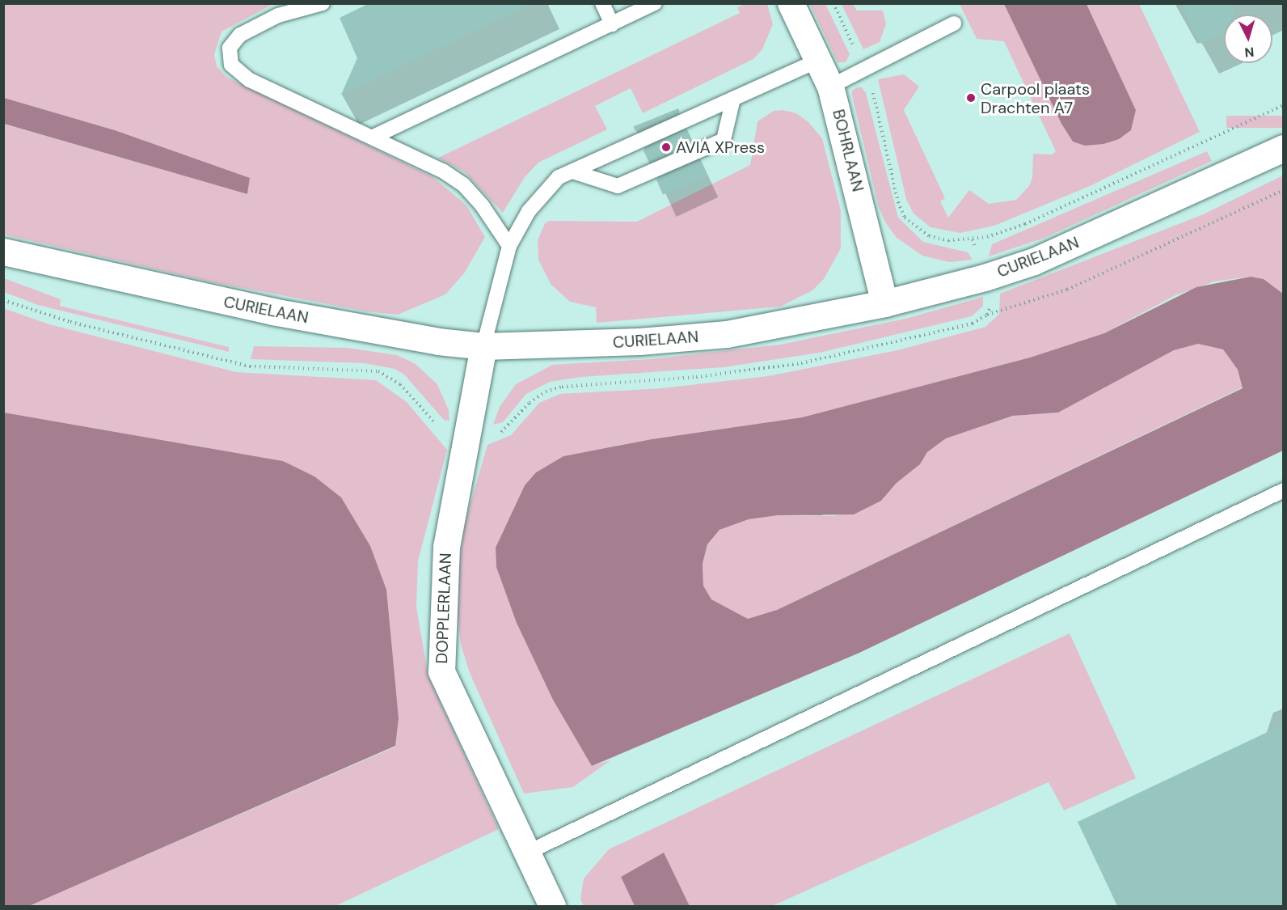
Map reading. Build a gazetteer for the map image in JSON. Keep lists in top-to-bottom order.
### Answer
{
  "streets": {
    "main road": ["BOHRLAAN", "CURIELAAN", "DOPPLERLAAN"]
  },
  "crossings": [
    ["BOHRLAAN", "CURIELAAN"],
    ["CURIELAAN", "DOPPLERLAAN"]
  ],
  "places": ["Carpool plaats Drachten A7", "AVIA XPress"],
  "north": "bottom"
}
